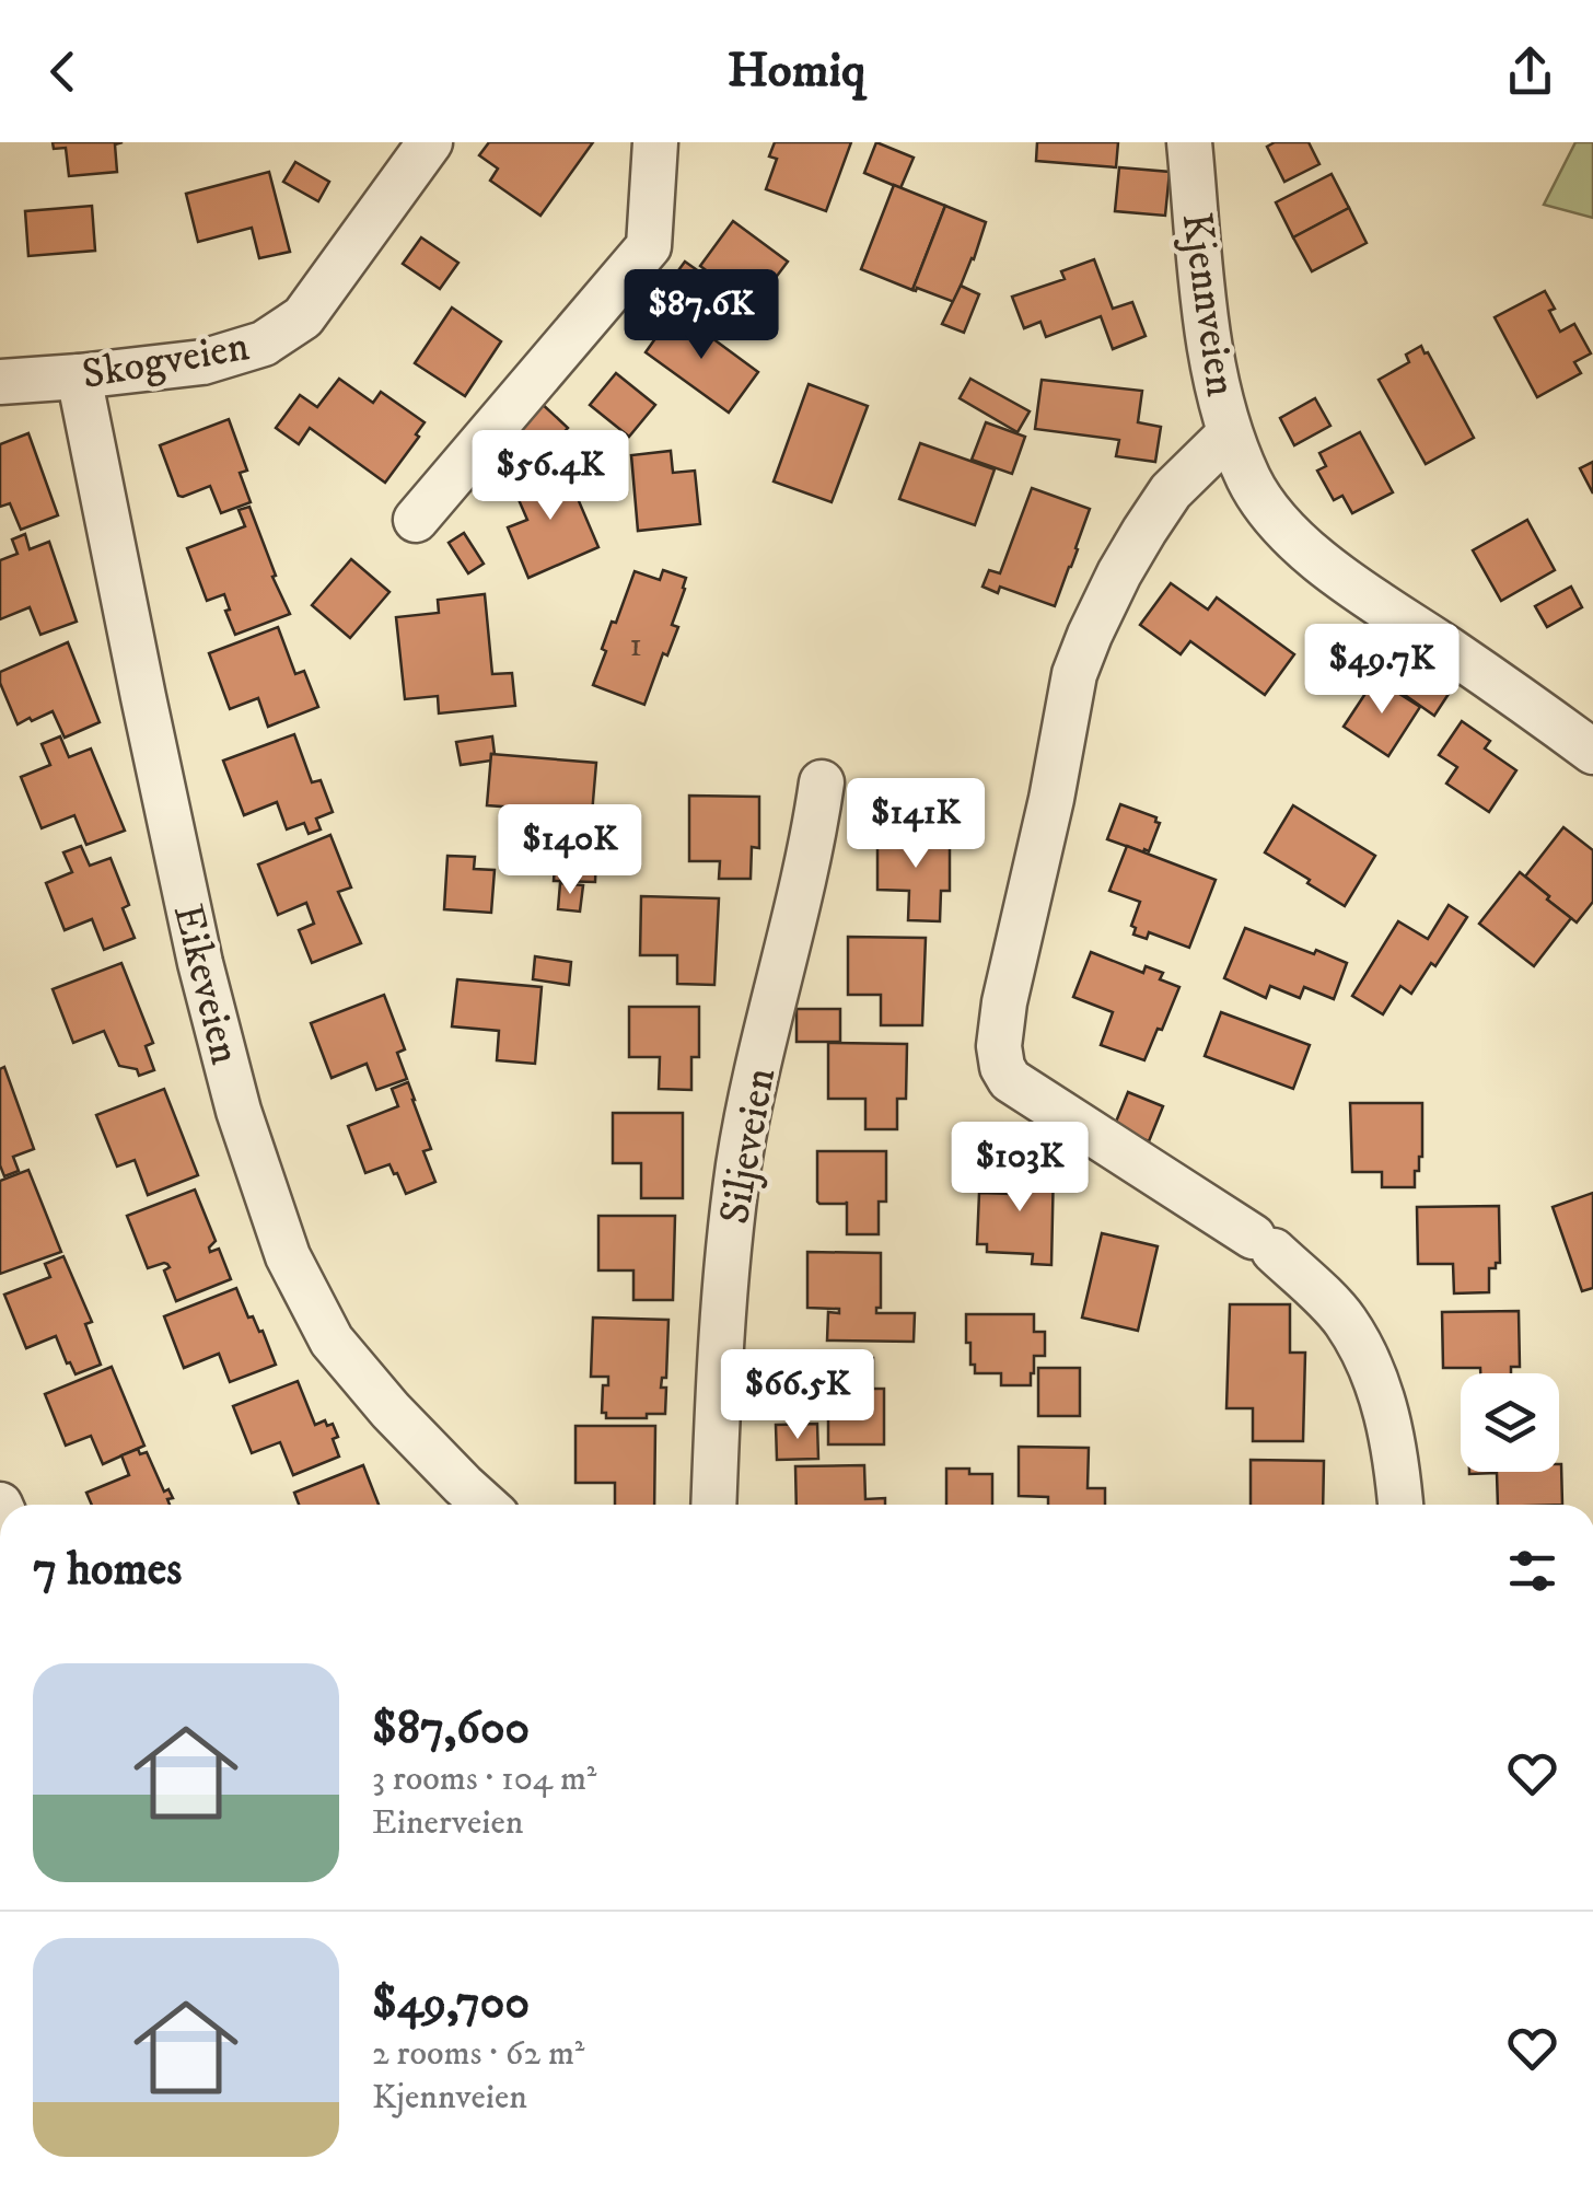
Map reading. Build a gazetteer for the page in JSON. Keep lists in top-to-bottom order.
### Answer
{
  "streets": {
    "street": [
      "Kjennveien",
      "Skogveien",
      "Eikeveien",
      "Siljeveien"
    ]
  },
  "crossings": [
    ["Skogveien", "Eikeveien"]
  ],
  "house_numbers": ["1"],
  "page": {
    "header": "Homiq",
    "price": [
      "$87.6K",
      "$56.4K",
      "$49.7K",
      "$141K",
      "$140K",
      "$103K",
      "$66.5K"
    ],
    "heading": "7 homes",
    "list": [
      {
        "name": "$87,600",
        "note": "3 rooms · 104 m² · Einerveien"
      },
      {
        "name": "$49,700",
        "note": "2 rooms · 62 m² · Kjennveien"
      }
    ]
  }
}
